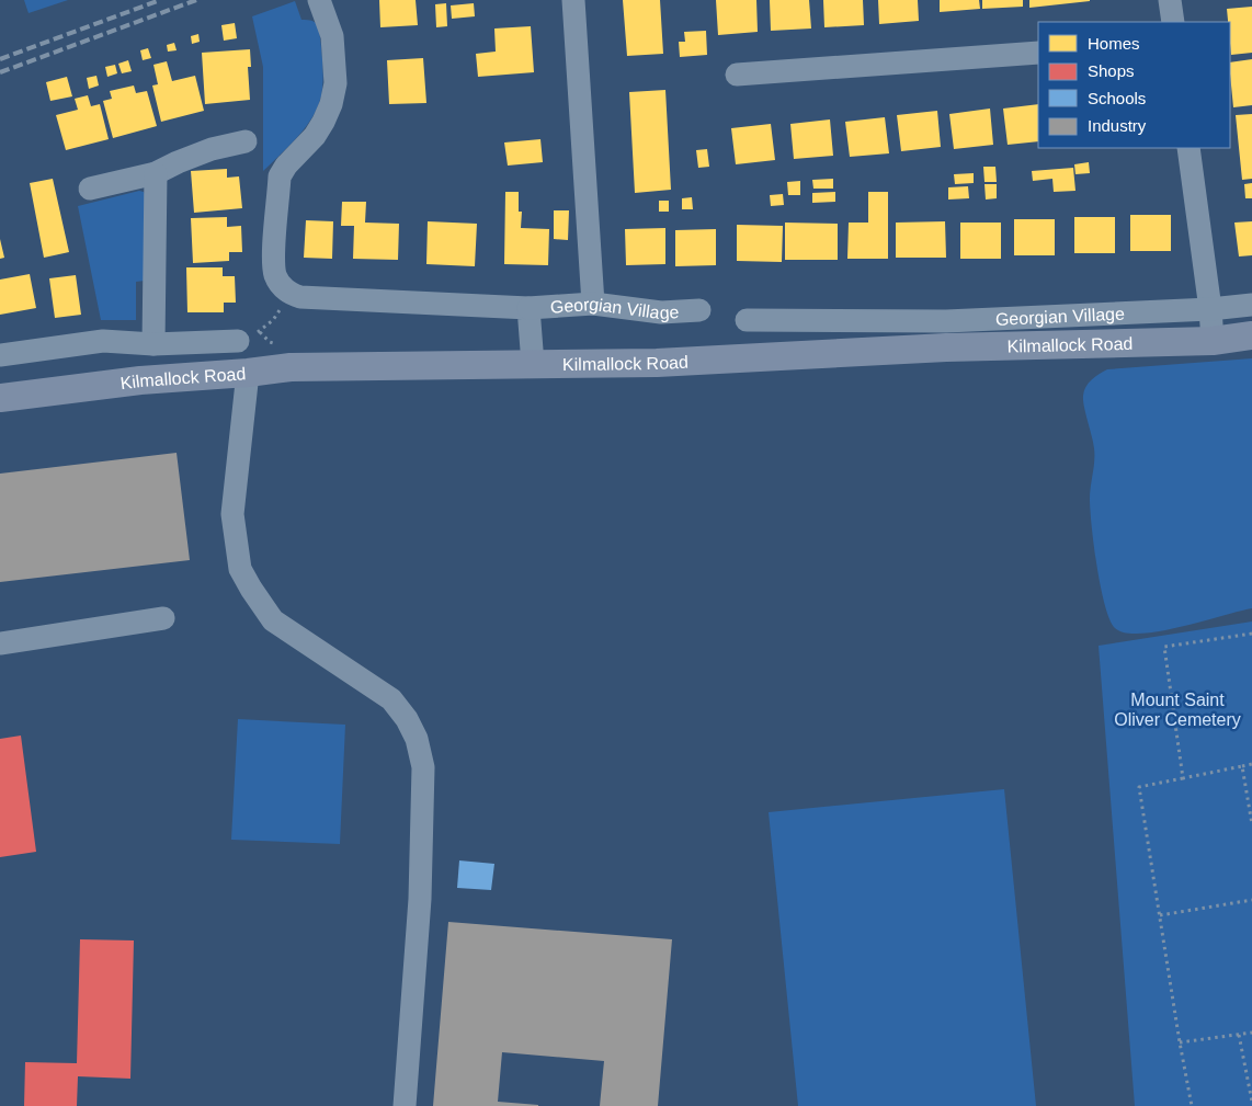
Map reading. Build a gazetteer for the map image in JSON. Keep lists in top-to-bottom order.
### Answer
{
  "streets": {
    "main road": ["Kilmallock Road"],
    "street": ["Georgian Village"]
  },
  "crossings": [
    ["Georgian Village", "Kilmallock Road"]
  ],
  "parks": ["Mount Saint Oliver Cemetery"],
  "legend": [
    "Homes",
    "Shops",
    "Schools",
    "Industry"
  ]
}
